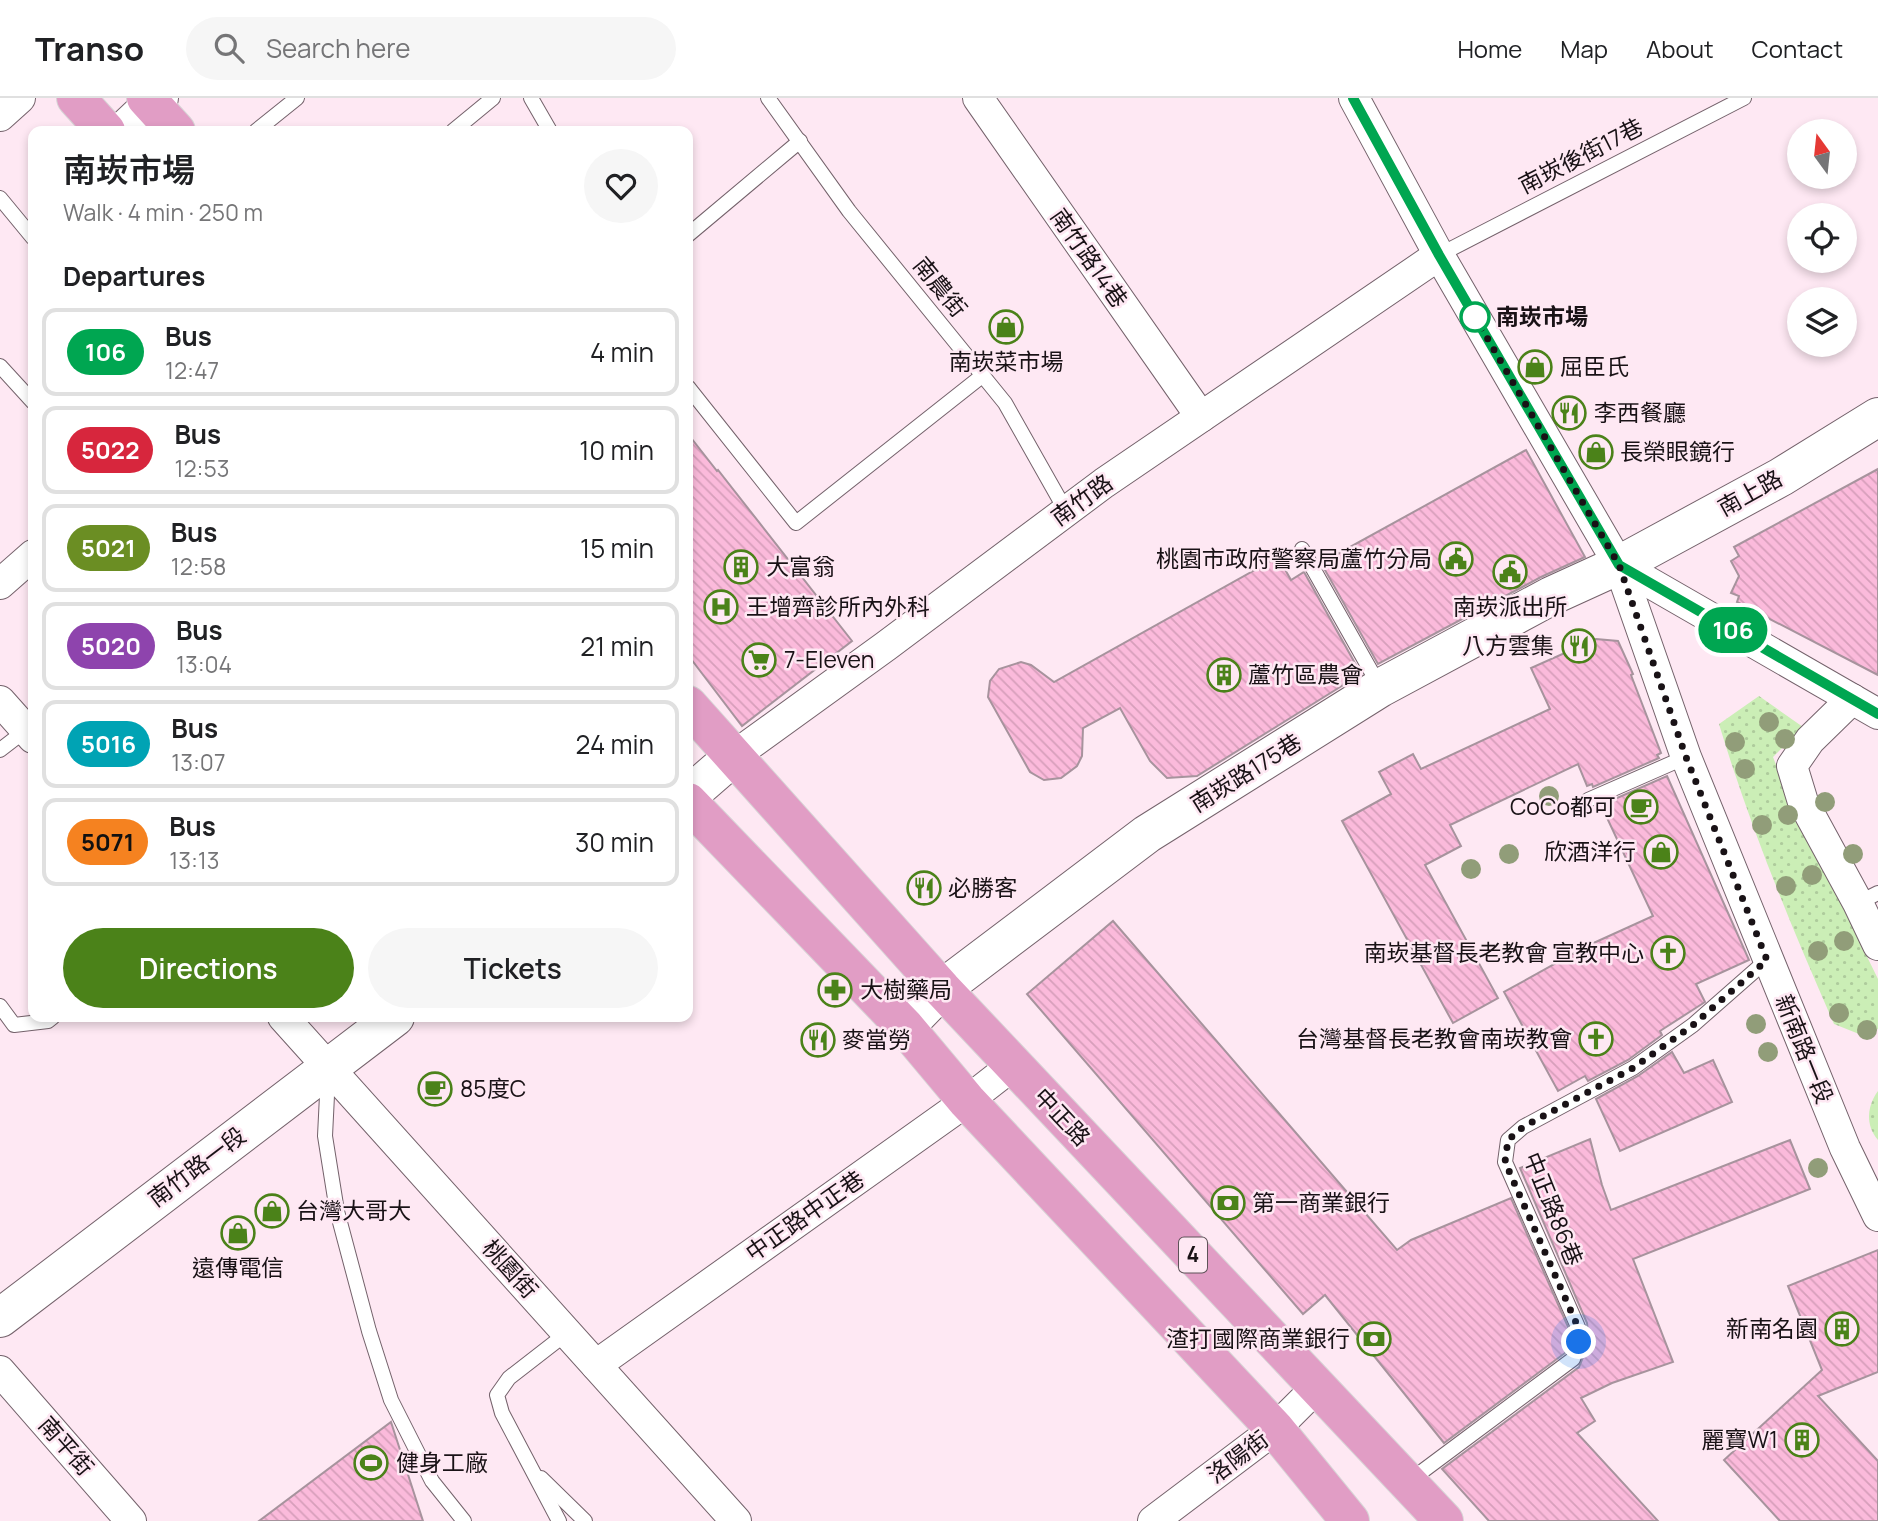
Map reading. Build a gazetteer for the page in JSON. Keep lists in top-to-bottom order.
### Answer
{
  "streets": {
    "main road": ["中正路", "4"],
    "street": [
      "南竹路14巷",
      "南上路",
      "南竹路",
      "南崁路175巷",
      "新南路一段",
      "南竹路一段",
      "中正路中正巷",
      "桃園街",
      "南平街",
      "洛陽街"
    ],
    "lane": ["南崁後街17巷", "南農街", "中正路86巷"]
  },
  "crossings": [
    ["南崁後街17巷", "南竹路"],
    ["南崁後街17巷", "新南路一段"],
    ["南竹路14巷", "南竹路"],
    ["南農街", "南竹路"],
    ["南上路", "南崁路175巷"],
    ["南上路", "新南路一段"],
    ["南竹路", "新南路一段"],
    ["南竹路", "中正路"],
    ["南崁路175巷", "新南路一段"],
    ["南崁路175巷", "中正路"],
    ["新南路一段", "中正路86巷"],
    ["中正路", "中正路86巷"],
    ["中正路", "中正路中正巷"],
    ["中正路", "洛陽街"],
    ["南竹路一段", "桃園街"],
    ["中正路中正巷", "桃園街"]
  ],
  "places": {
    "other": ["南崁市場"],
    "shop": [
      "南崁菜市場",
      "屈臣氏",
      "長榮眼鏡行",
      "欣酒洋行",
      "台灣大哥大",
      "遠傳電信"
    ],
    "restaurant": [
      "李西餐廳",
      "八方雲集",
      "必勝客",
      "麥當勞"
    ],
    "public building": ["桃園市政府警察局蘆竹分局", "南崁派出所"],
    "building": [
      "大富翁",
      "蘆竹區農會",
      "新南名園",
      "麗寶W1"
    ],
    "hospital": ["王增齊診所內外科"],
    "supermarket": ["7-Eleven"],
    "cafe": ["CoCo都可", "85度C"],
    "church": ["南崁基督長老教會 宣教中心", "台灣基督長老教會南崁教會"],
    "pharmacy": ["大樹藥局"],
    "bank": ["第一商業銀行", "渣打國際商業銀行"],
    "sports": ["健身工廠"]
  },
  "lines": ["bus line 106"],
  "north": "top",
  "page": {
    "header": "Transo",
    "search": "Search here",
    "nav": [
      "Home",
      "Map",
      "About",
      "Contact"
    ],
    "on_map": "106",
    "heading": [
      ["南崁市場", "Walk · 4 min · 250 m"],
      "Departures"
    ],
    "list": [
      {
        "mark": "106",
        "name": "Bus",
        "note": "12:47",
        "value": "4 min"
      },
      {
        "mark": "5022",
        "name": "Bus",
        "note": "12:53",
        "value": "10 min"
      },
      {
        "mark": "5021",
        "name": "Bus",
        "note": "12:58",
        "value": "15 min"
      },
      {
        "mark": "5020",
        "name": "Bus",
        "note": "13:04",
        "value": "21 min"
      },
      {
        "mark": "5016",
        "name": "Bus",
        "note": "13:07",
        "value": "24 min"
      },
      {
        "mark": "5071",
        "name": "Bus",
        "note": "13:13",
        "value": "30 min"
      }
    ],
    "buttons": ["Directions", "Tickets"]
  }
}
